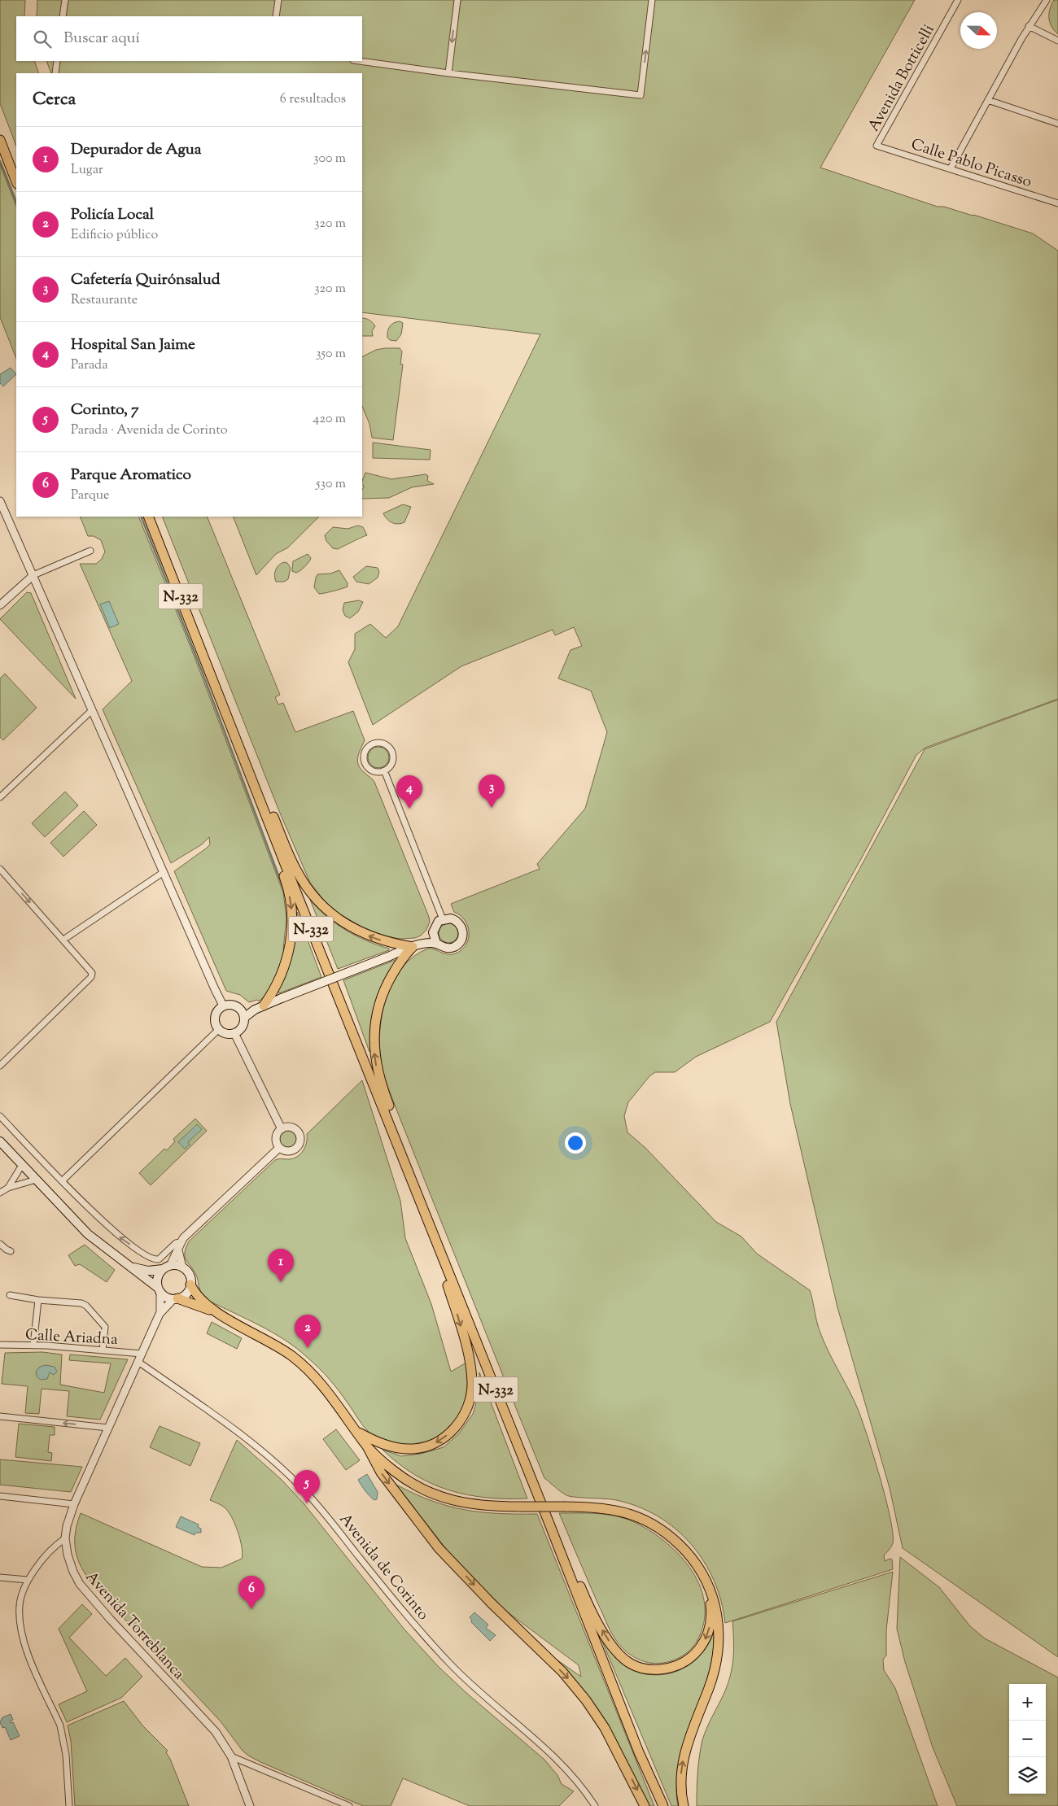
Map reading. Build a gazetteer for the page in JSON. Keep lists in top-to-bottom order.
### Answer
{
  "streets": {
    "highway": ["N-332"],
    "street": [
      "Avenida Botticelli",
      "Calle Pablo Picasso",
      "Calle Ariadna",
      "Avenida de Corinto",
      "Avenida Torreblanca"
    ]
  },
  "crossings": [
    ["Avenida Botticelli", "Calle Pablo Picasso"],
    ["Calle Ariadna", "Avenida Torreblanca"],
    ["Avenida de Corinto", "Avenida Torreblanca"]
  ],
  "north": "right",
  "page": {
    "search": "Buscar aquí",
    "heading": ["Cerca", "6 resultados"],
    "list": [
      {
        "mark": "1",
        "name": "Depurador de Agua",
        "note": "Lugar",
        "value": "300 m"
      },
      {
        "mark": "2",
        "name": "Policía Local",
        "note": "Edificio público",
        "value": "320 m"
      },
      {
        "mark": "3",
        "name": "Cafetería Quirónsalud",
        "note": "Restaurante",
        "value": "320 m"
      },
      {
        "mark": "4",
        "name": "Hospital San Jaime",
        "note": "Parada",
        "value": "350 m"
      },
      {
        "mark": "5",
        "name": "Corinto, 7",
        "note": "Parada · Avenida de Corinto",
        "value": "420 m"
      },
      {
        "mark": "6",
        "name": "Parque Aromatico",
        "note": "Parque",
        "value": "530 m"
      }
    ],
    "pins": [
      "3",
      "4",
      "1",
      "2",
      "5",
      "6"
    ],
    "map_buttons": ["+", "−"]
  }
}
